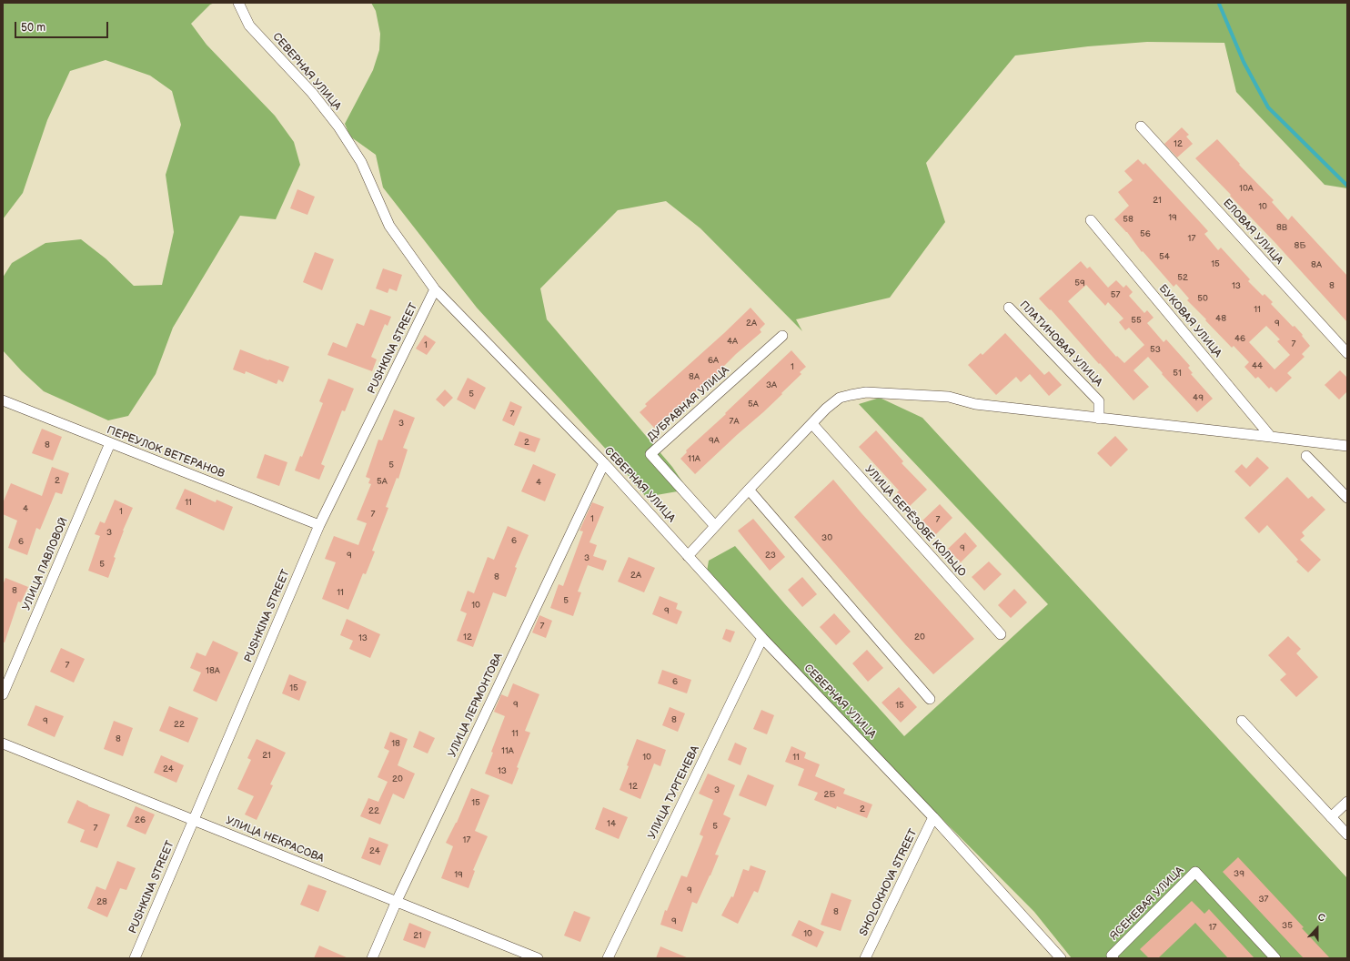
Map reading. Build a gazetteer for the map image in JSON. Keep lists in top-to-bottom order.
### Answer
{
  "streets": {
    "street": [
      "СЕВЕРНАЯ УЛИЦА",
      "ЕЛОВАЯ УЛИЦА",
      "БУКОВАЯ УЛИЦА",
      "ПЛАТИНОВАЯ УЛИЦА",
      "PUSHKINA STREET",
      "ДУБРАВНАЯ УЛИЦА",
      "ПЕРЕУЛОК ВЕТЕРАНОВ",
      "УЛИЦА БЕРЁЗОВЕ КОЛЬЦО",
      "УЛИЦА ПАВЛОВОЙ",
      "УЛИЦА ЛЕРМОНТОВА",
      "УЛИЦА ТУРГЕНЕВА",
      "УЛИЦА НЕКРАСОВА",
      "SHOLOKHOVA STREET",
      "ЯСЕНЕВАЯ УЛИЦА"
    ]
  },
  "crossings": [
    ["СЕВЕРНАЯ УЛИЦА", "PUSHKINA STREET"],
    ["СЕВЕРНАЯ УЛИЦА", "УЛИЦА ЛЕРМОНТОВА"],
    ["СЕВЕРНАЯ УЛИЦА", "УЛИЦА ТУРГЕНЕВА"],
    ["СЕВЕРНАЯ УЛИЦА", "SHOLOKHOVA STREET"],
    ["PUSHKINA STREET", "ПЕРЕУЛОК ВЕТЕРАНОВ"],
    ["PUSHKINA STREET", "УЛИЦА НЕКРАСОВА"],
    ["ПЕРЕУЛОК ВЕТЕРАНОВ", "УЛИЦА ПАВЛОВОЙ"],
    ["УЛИЦА ЛЕРМОНТОВА", "УЛИЦА НЕКРАСОВА"]
  ],
  "house_numbers": [
    "12",
    "10А",
    "21",
    "10",
    "19",
    "58",
    "8В",
    "56",
    "17",
    "8Б",
    "54",
    "15",
    "8А",
    "52",
    "59",
    "13",
    "8",
    "57",
    "50",
    "11",
    "48",
    "55",
    "2А",
    "9",
    "46",
    "4А",
    "7",
    "1",
    "53",
    "6А",
    "44",
    "1",
    "51",
    "8А",
    "3А",
    "5",
    "49",
    "5А",
    "7",
    "7А",
    "3",
    "9А",
    "2",
    "8",
    "11А",
    "5",
    "2",
    "5А",
    "4",
    "11",
    "4",
    "1",
    "7",
    "1",
    "7",
    "3",
    "30",
    "6",
    "6",
    "9",
    "9",
    "23",
    "3",
    "5",
    "2А",
    "8",
    "8",
    "11",
    "5",
    "10",
    "9",
    "7",
    "12",
    "20",
    "13",
    "7",
    "18А",
    "6",
    "15",
    "9",
    "15",
    "8",
    "9",
    "22",
    "11",
    "8",
    "18",
    "11А",
    "21",
    "10",
    "11",
    "24",
    "13",
    "20",
    "12",
    "3",
    "2Б",
    "15",
    "2",
    "22",
    "26",
    "14",
    "5",
    "7",
    "17",
    "24",
    "39",
    "19",
    "9",
    "37",
    "28",
    "8",
    "9",
    "35",
    "17",
    "10",
    "21"
  ],
  "scale_bar": "50 m",
  "north": "top"
}
